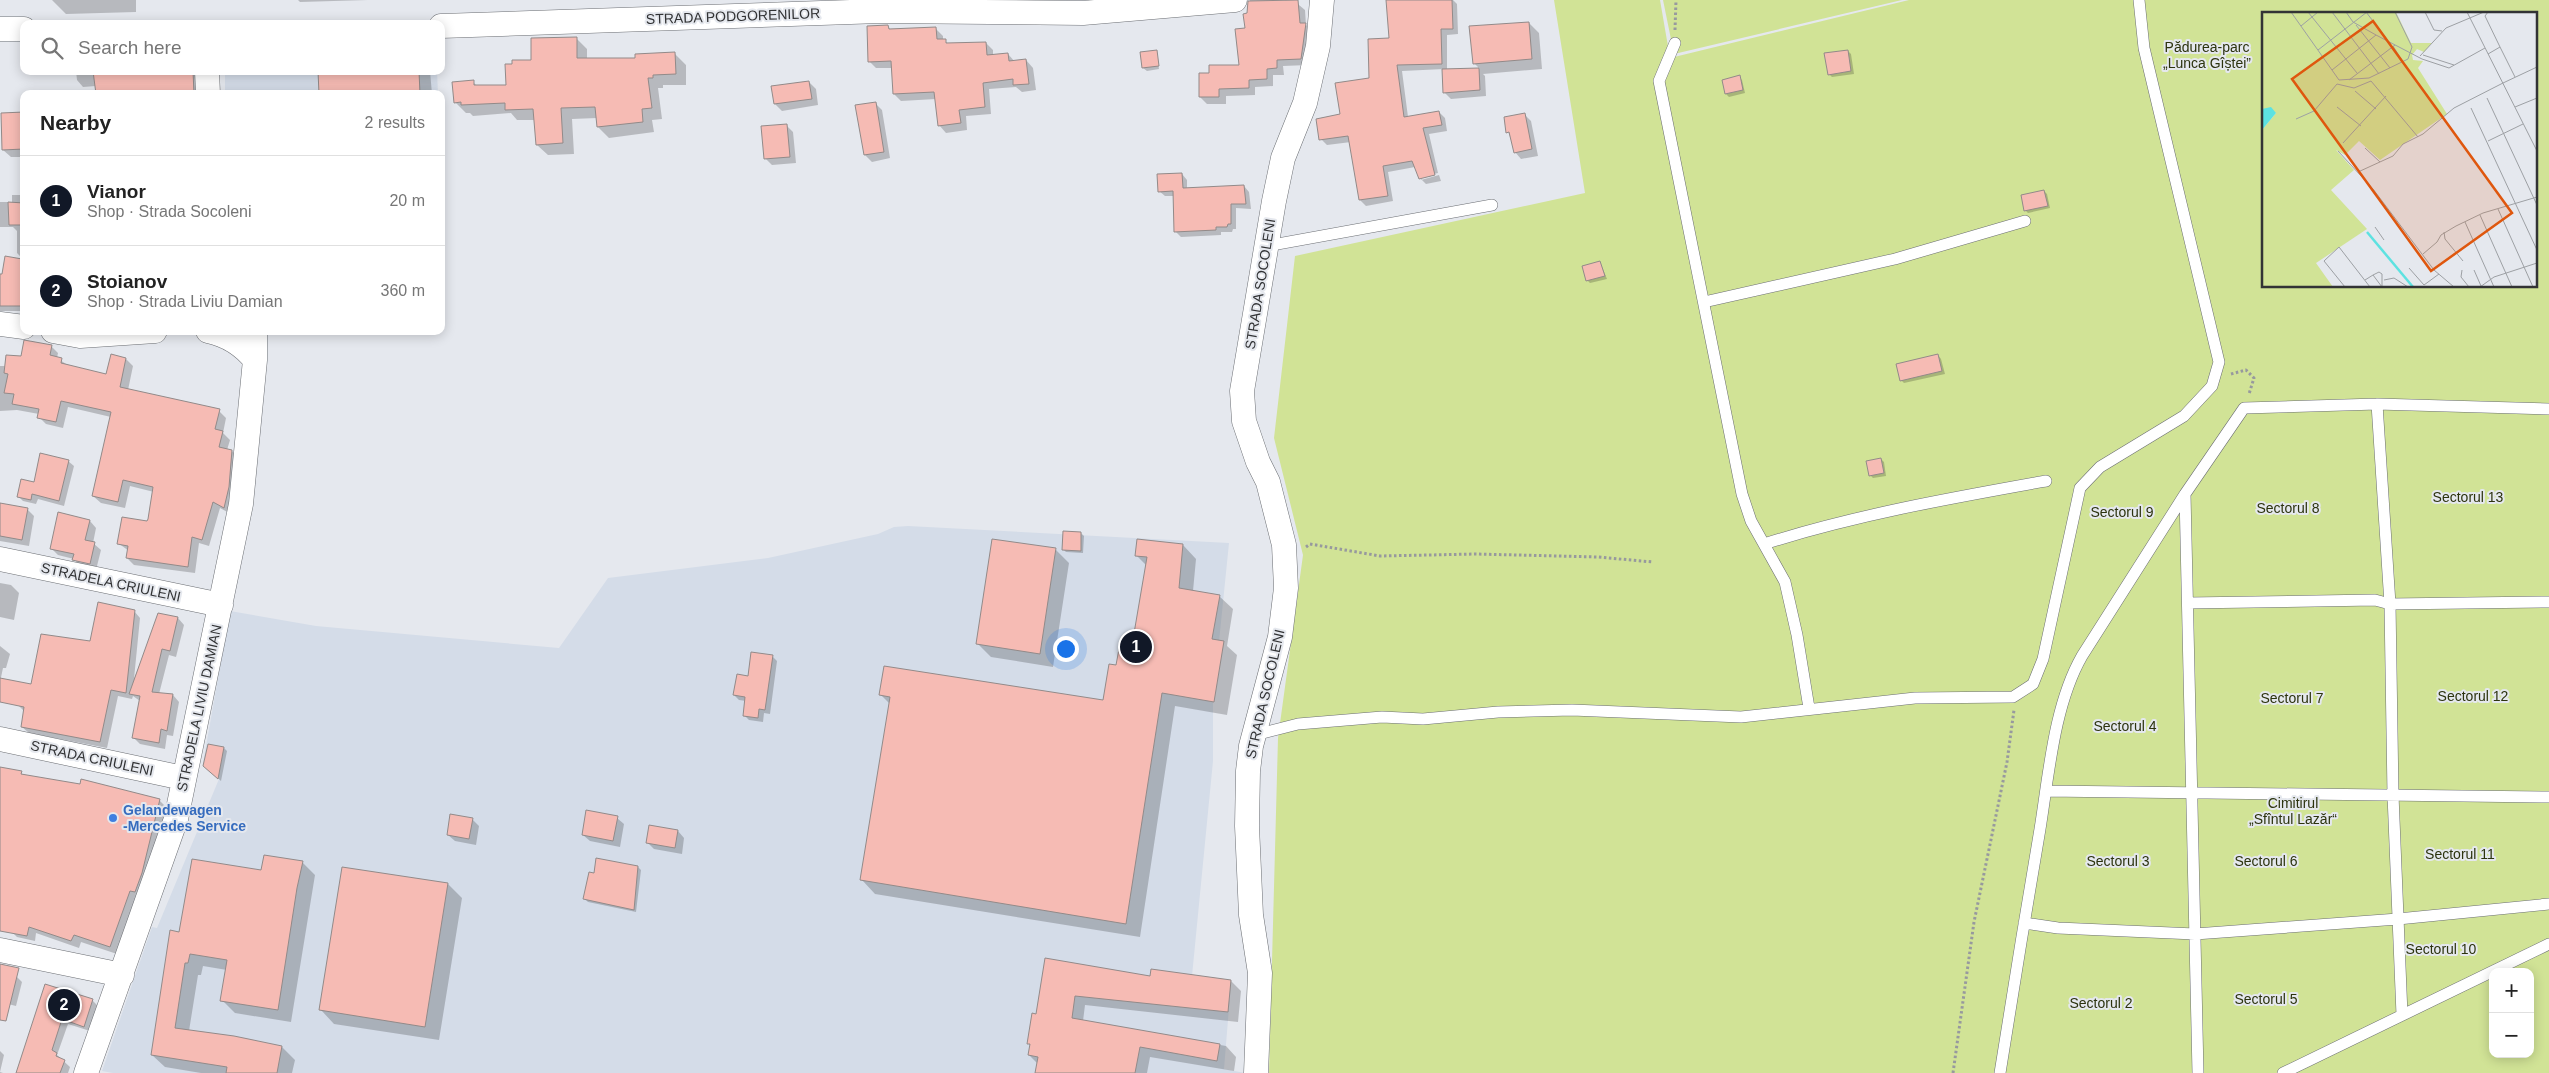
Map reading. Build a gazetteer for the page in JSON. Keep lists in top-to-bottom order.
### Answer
{
  "streets": {
    "street": [
      "STRADA PODGORENILOR",
      "STRADA SOCOLENI",
      "STRADELA CRIULENI",
      "STRADELA LIVIU DAMIAN",
      "STRADA CRIULENI"
    ]
  },
  "crossings": [
    ["STRADELA CRIULENI", "STRADELA LIVIU DAMIAN"],
    ["STRADELA LIVIU DAMIAN", "STRADA CRIULENI"]
  ],
  "parks": [
    "Pădurea-parc „Lunca Gîștei”",
    "Sectorul 13",
    "Sectorul 8",
    "Sectorul 9",
    "Sectorul 12",
    "Sectorul 7",
    "Sectorul 4",
    "Cimitirul „Sfîntul Lazăr“",
    "Sectorul 11",
    "Sectorul 3",
    "Sectorul 6",
    "Sectorul 10",
    "Sectorul 5",
    "Sectorul 2"
  ],
  "places": ["Gelandewagen -Mercedes Service"],
  "page": {
    "search": "Search here",
    "heading": ["Nearby", "2 results"],
    "list": [
      {
        "mark": "1",
        "name": "Vianor",
        "note": "Shop · Strada Socoleni",
        "value": "20 m"
      },
      {
        "mark": "2",
        "name": "Stoianov",
        "note": "Shop · Strada Liviu Damian",
        "value": "360 m"
      }
    ],
    "pins": ["1", "2"],
    "map_buttons": ["+", "−"]
  }
}
